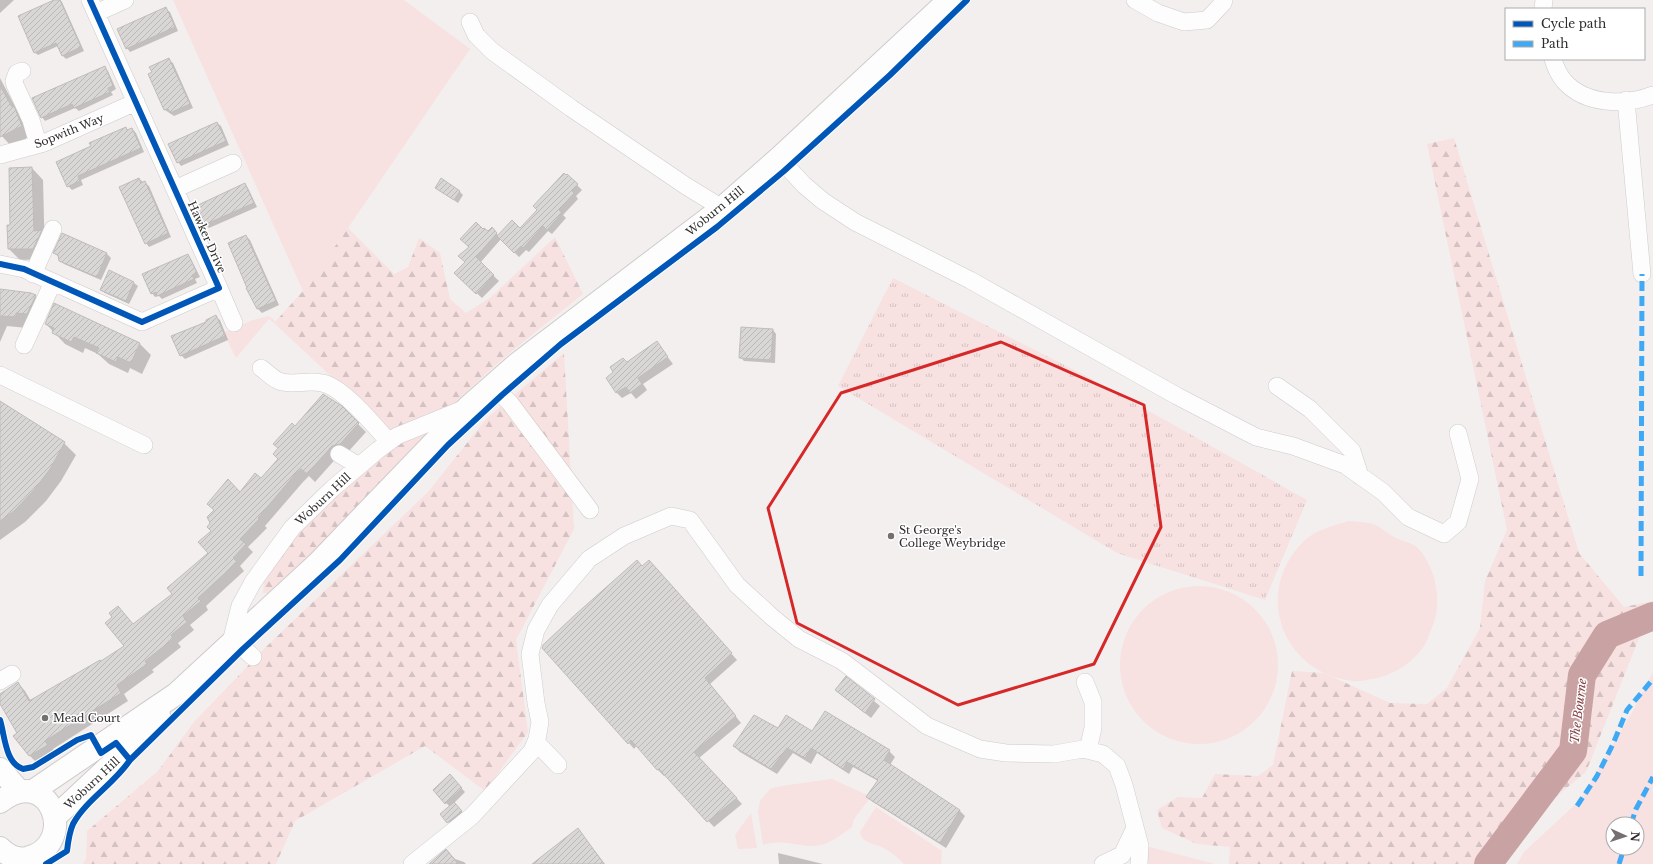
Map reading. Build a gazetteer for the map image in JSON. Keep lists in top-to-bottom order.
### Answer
{
  "streets": {
    "main road": ["Woburn Hill"],
    "street": ["Sopwith Way", "Hawker Drive"]
  },
  "crossings": [
    ["Sopwith Way", "Hawker Drive"]
  ],
  "water": ["The Bourne"],
  "places": ["St George's College Weybridge", "Mead Court"],
  "legend": ["Cycle path", "Path"],
  "north": "right"
}
